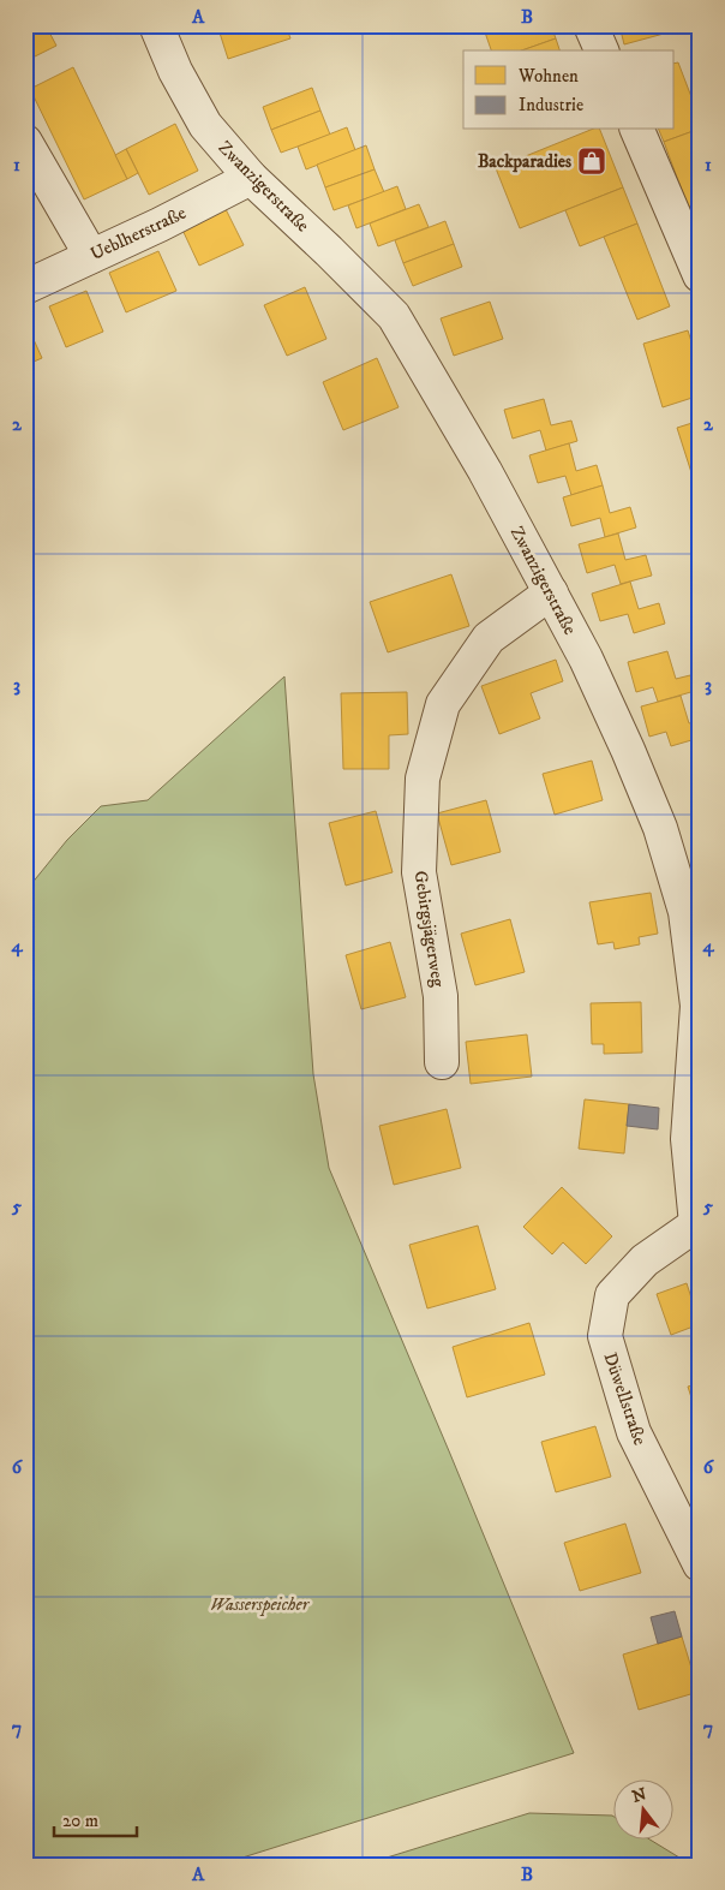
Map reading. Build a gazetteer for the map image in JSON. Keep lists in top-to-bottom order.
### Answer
{
  "streets": {
    "street": [
      "Zwanzigerstraße",
      "Ueblherstraße",
      "Gebirgsjägerweg",
      "Düwellstraße"
    ]
  },
  "crossings": [
    ["Zwanzigerstraße", "Ueblherstraße"],
    ["Zwanzigerstraße", "Gebirgsjägerweg"],
    ["Zwanzigerstraße", "Düwellstraße"]
  ],
  "parks": ["Wasserspeicher"],
  "places": {
    "shop": ["Backparadies"]
  },
  "legend": ["Wohnen", "Industrie"],
  "scale_bar": "20 m",
  "north": "top",
  "grid": {
    "columns": ["A", "B"],
    "rows": [
      "1",
      "2",
      "3",
      "4",
      "5",
      "6",
      "7"
    ]
  }
}
